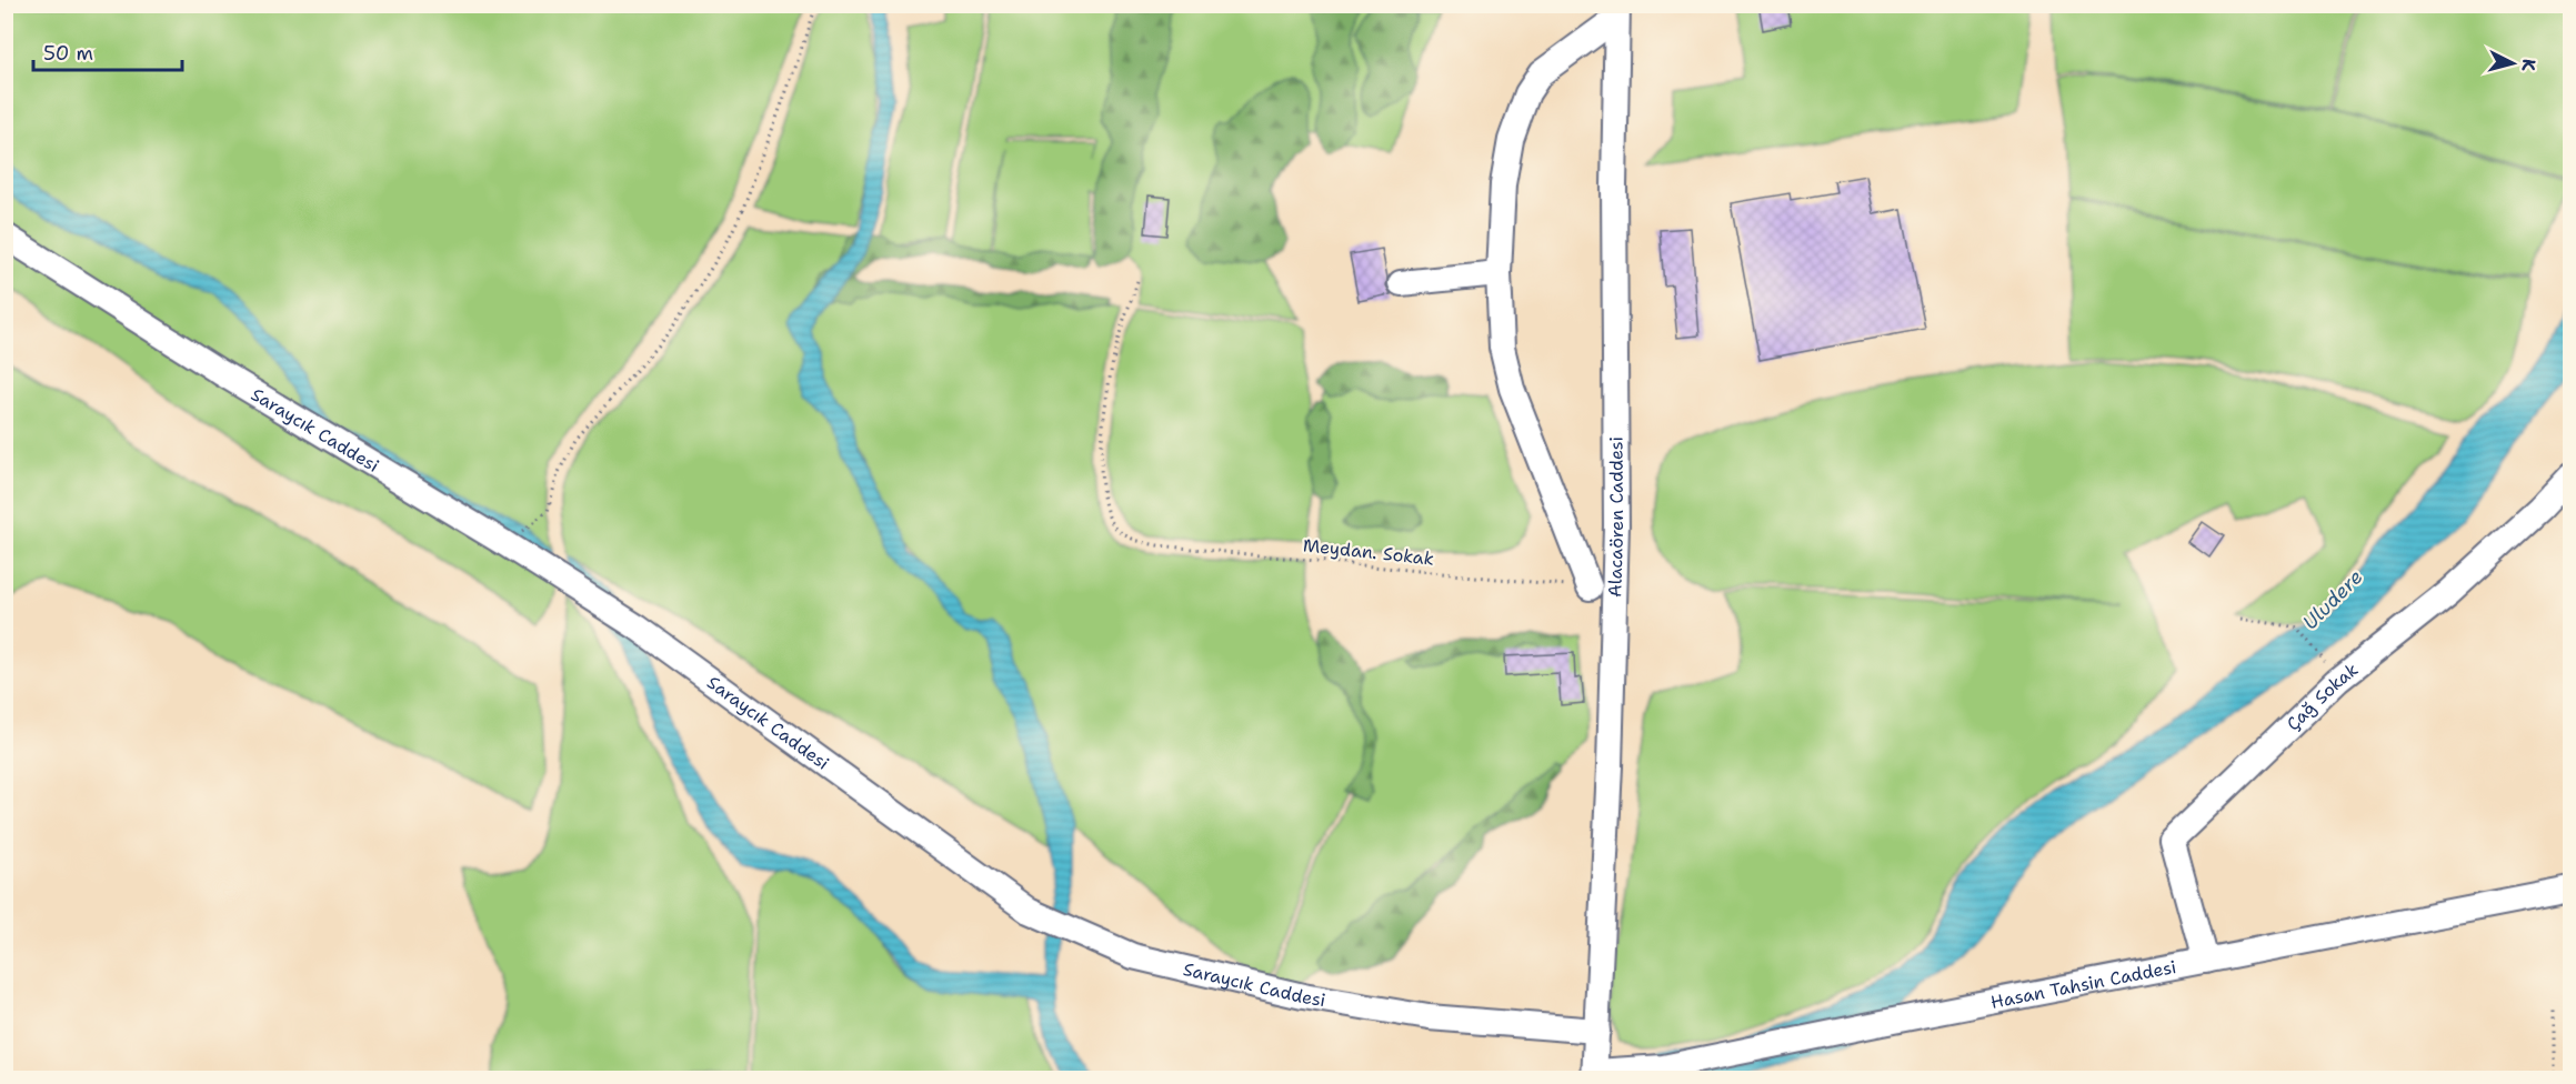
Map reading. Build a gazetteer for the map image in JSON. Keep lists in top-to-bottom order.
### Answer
{
  "streets": {
    "street": [
      "Saraycık Caddesi",
      "Alacaören Caddesi",
      "Çağ Sokak",
      "Hasan Tahsin Caddesi"
    ],
    "path": ["Meydan. Sokak"]
  },
  "crossings": [
    ["Saraycık Caddesi", "Alacaören Caddesi"],
    ["Alacaören Caddesi", "Hasan Tahsin Caddesi"],
    ["Çağ Sokak", "Hasan Tahsin Caddesi"]
  ],
  "water": ["Uludere"],
  "scale_bar": "50 m",
  "north": "right"
}
